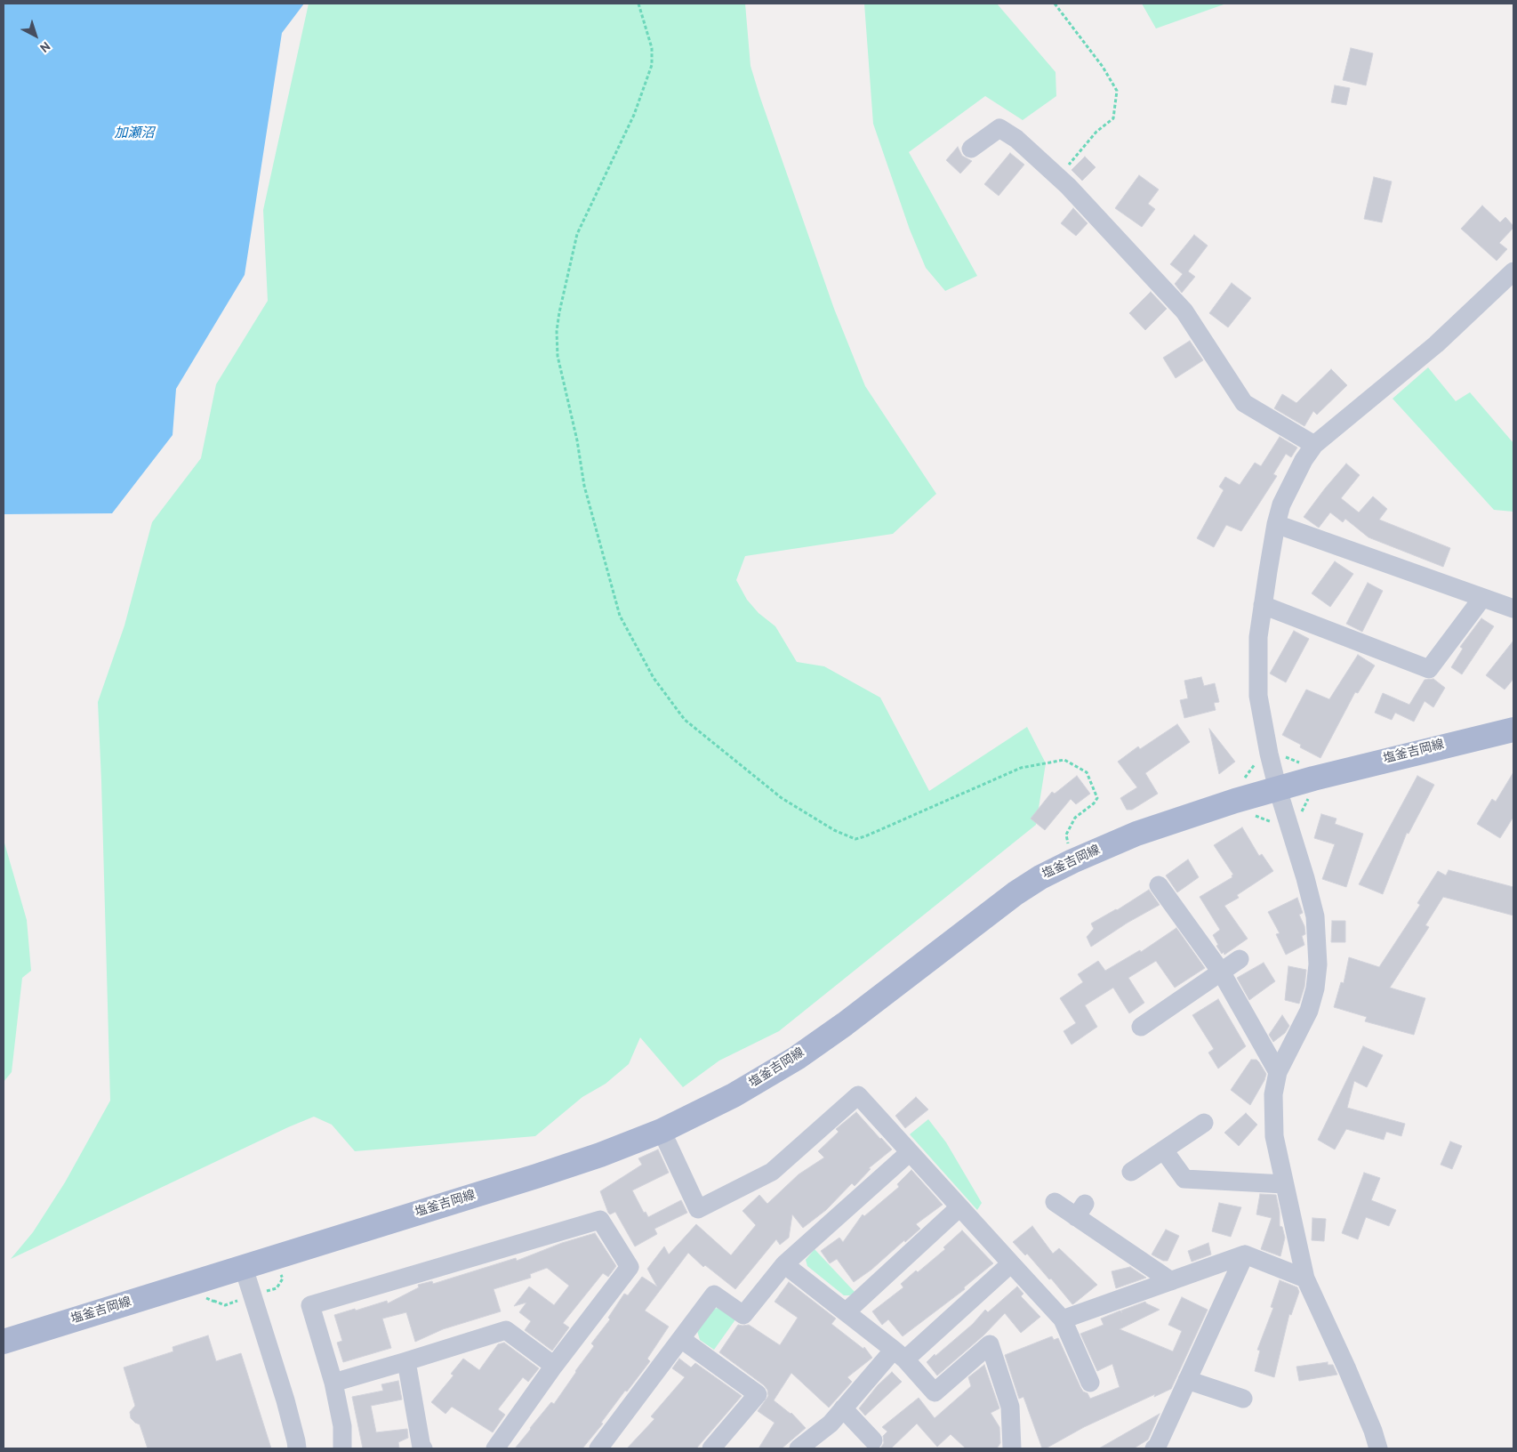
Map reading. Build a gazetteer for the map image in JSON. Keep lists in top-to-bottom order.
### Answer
{
  "streets": {
    "main road": ["塩釜吉岡線"]
  },
  "water": ["加瀬沼"],
  "north": "bottom right"
}
